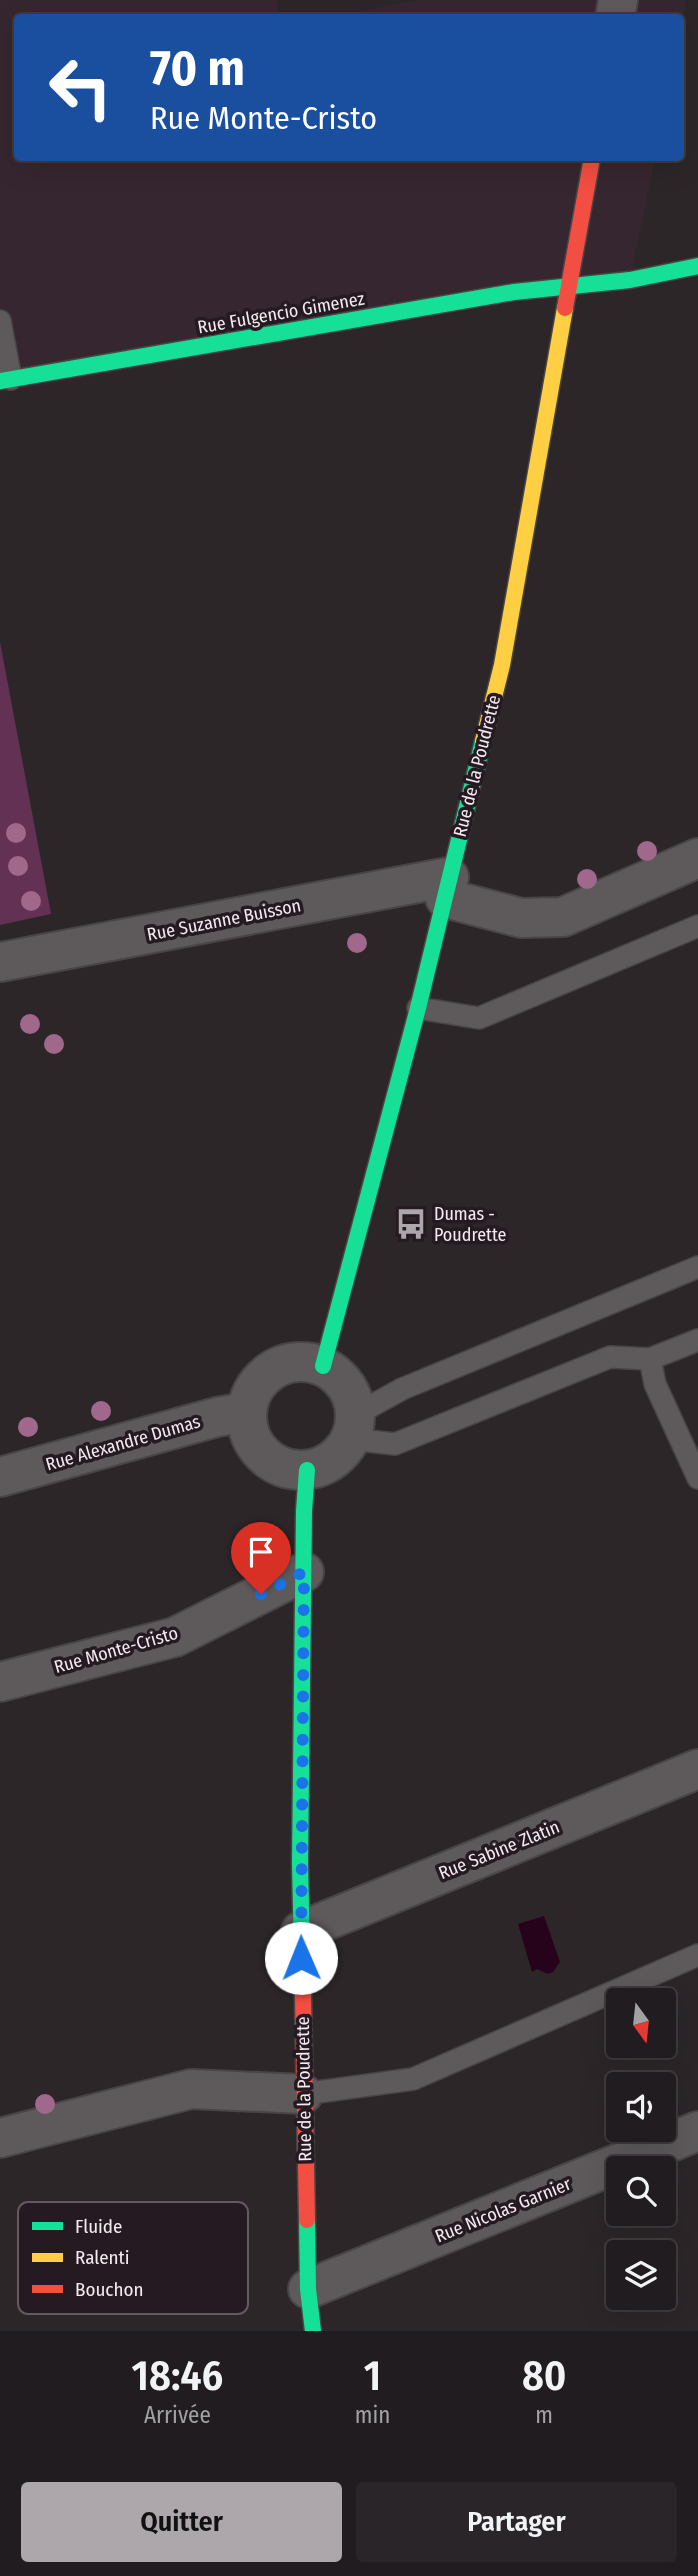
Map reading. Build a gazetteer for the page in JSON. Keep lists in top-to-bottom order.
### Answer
{
  "streets": {
    "street": [
      "Rue Fulgencio Gimenez",
      "Rue de la Poudrette",
      "Rue Suzanne Buisson",
      "Rue Alexandre Dumas",
      "Rue Monte-Cristo",
      "Rue Sabine Zlatin",
      "Rue Nicolas Garnier"
    ]
  },
  "crossings": [
    ["Rue Fulgencio Gimenez", "Rue de la Poudrette"],
    ["Rue de la Poudrette", "Rue Suzanne Buisson"],
    ["Rue de la Poudrette", "Rue Alexandre Dumas"],
    ["Rue de la Poudrette", "Rue Monte-Cristo"],
    ["Rue de la Poudrette", "Rue Sabine Zlatin"],
    ["Rue de la Poudrette", "Rue Nicolas Garnier"]
  ],
  "places": {
    "bus stop": ["Dumas - Poudrette"]
  },
  "legend": ["Fluide", "Ralenti", "Bouchon"],
  "north": "bottom",
  "page": {
    "turn": ["70 m", "Rue Monte-Cristo"],
    "eta": [
      "18:46",
      "Arrivée",
      "1",
      "min",
      "80",
      "m"
    ],
    "buttons": ["Quitter", "Partager"]
  }
}
